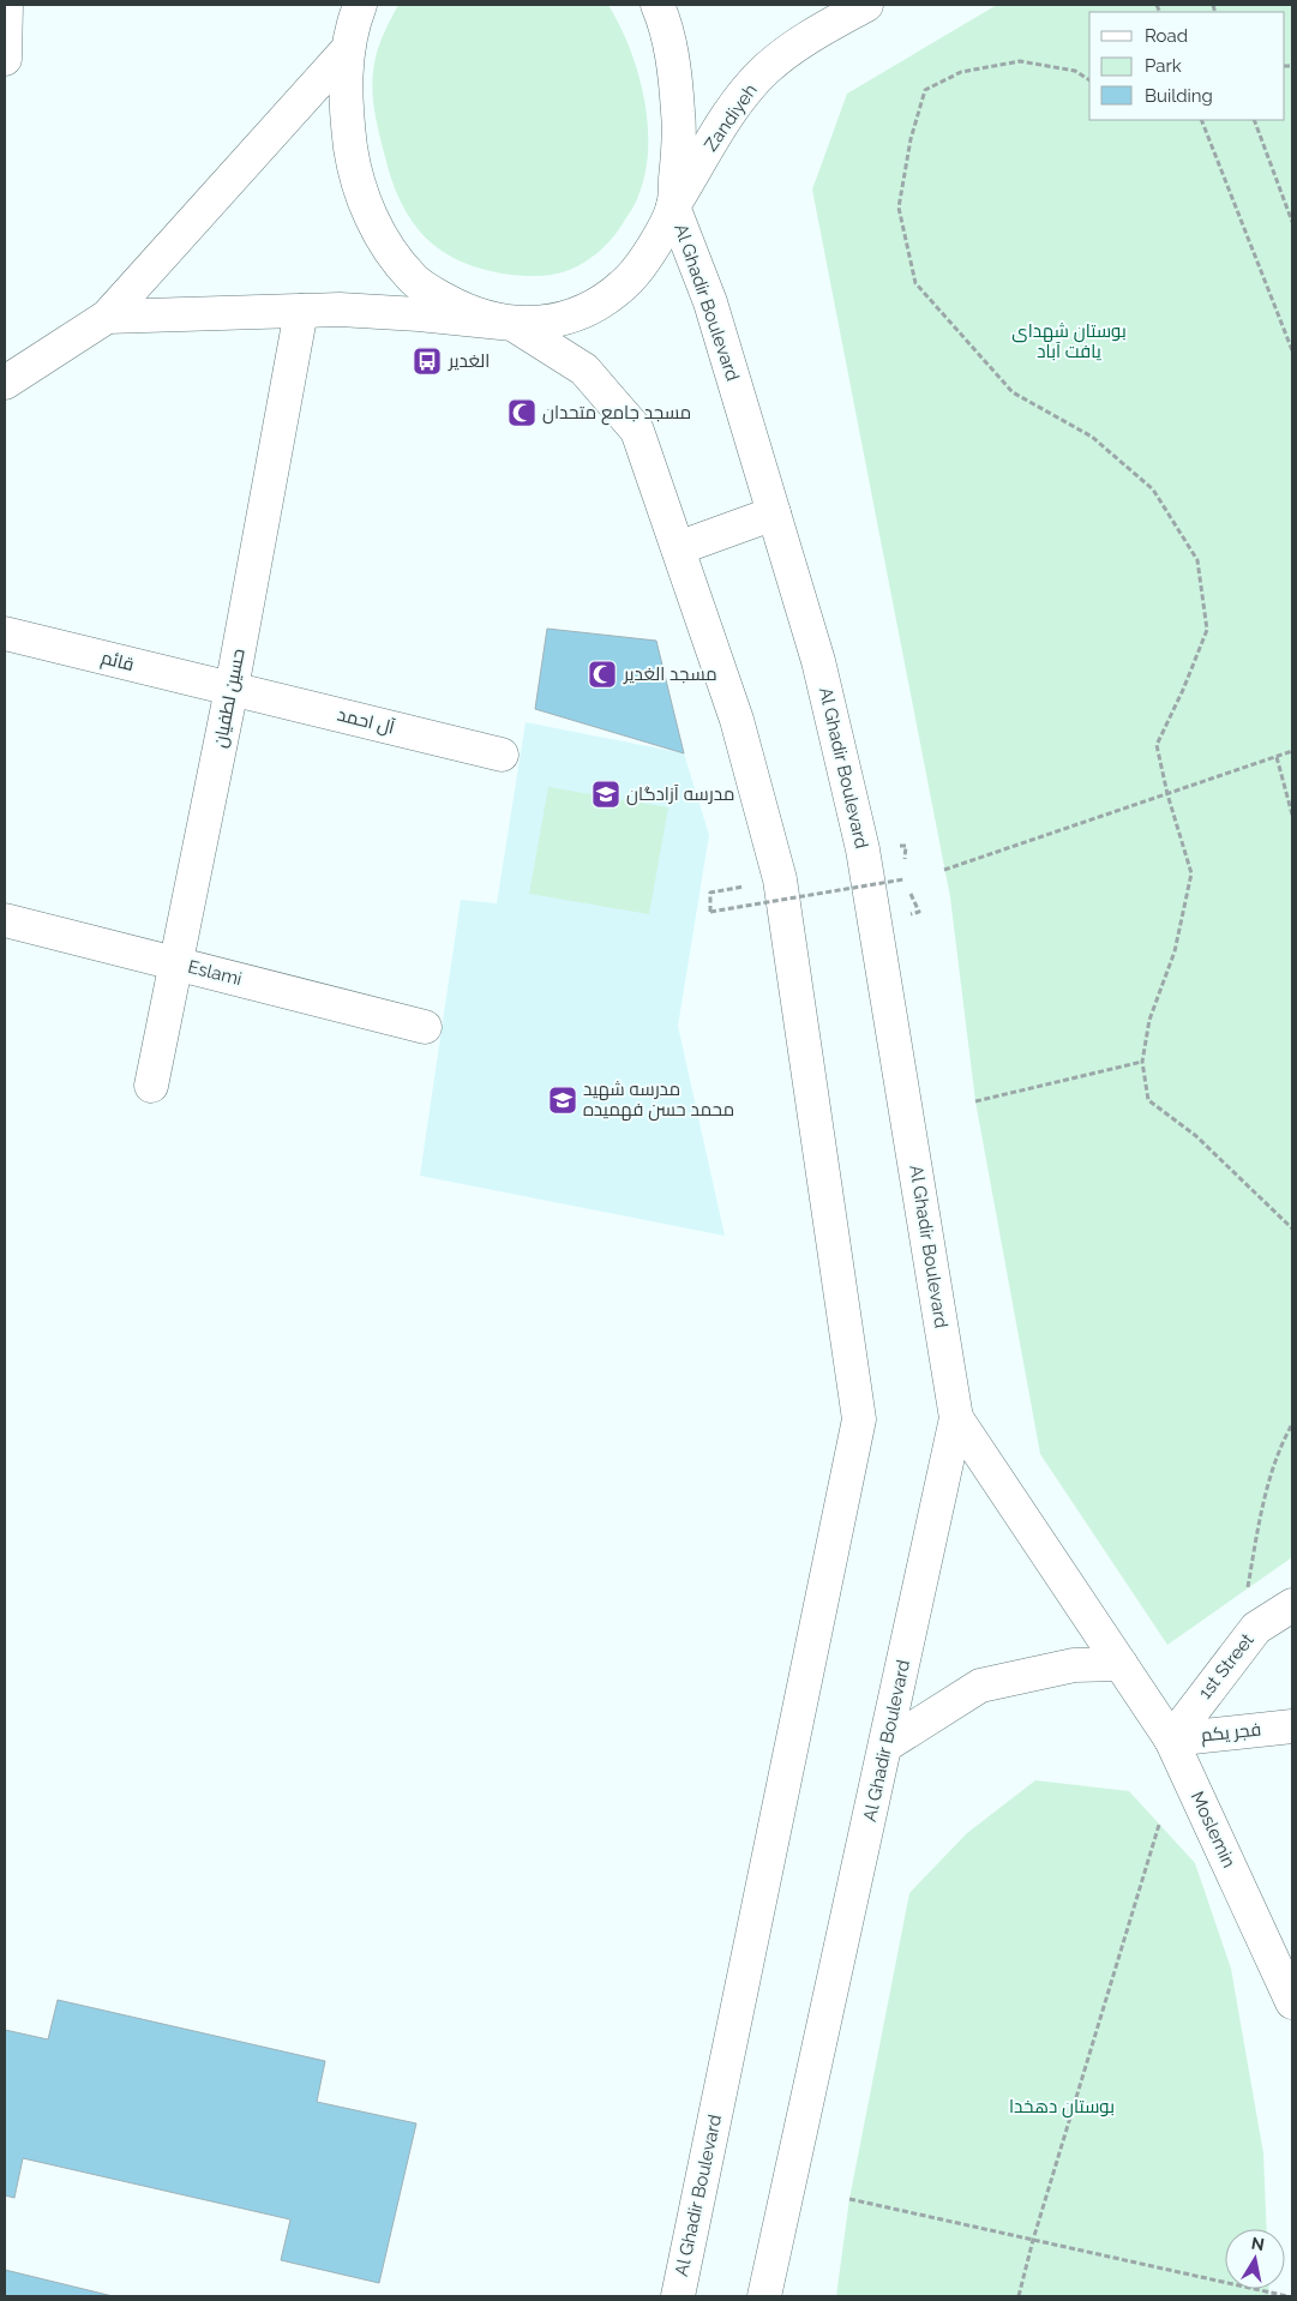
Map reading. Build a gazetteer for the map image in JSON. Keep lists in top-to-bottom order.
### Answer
{
  "streets": {
    "main road": [
      "Zandiyeh",
      "Al Ghadir Boulevard",
      "قائم",
      "حسین لطفیان",
      "آل احمد",
      "Eslami",
      "1st Street",
      "فجر یکم",
      "Moslemin"
    ]
  },
  "crossings": [
    ["Zandiyeh", "Al Ghadir Boulevard"],
    ["Al Ghadir Boulevard", "Moslemin"],
    ["قائم", "حسین لطفیان"],
    ["قائم", "آل احمد"],
    ["حسین لطفیان", "آل احمد"],
    ["حسین لطفیان", "Eslami"],
    ["1st Street", "فجر یکم"],
    ["1st Street", "Moslemin"],
    ["فجر یکم", "Moslemin"]
  ],
  "parks": ["بوستان شهدای یافت آباد", "بوستان دهخدا"],
  "places": {
    "bus stop": ["الغدیر"],
    "mosque": ["مسجد جامع متحدان", "مسجد الغدیر"],
    "school or university": ["مدرسه آزادگان", "مدرسه شهید محمد حسن فهمیده"]
  },
  "legend": ["Road", "Park", "Building"],
  "north": "top"
}
